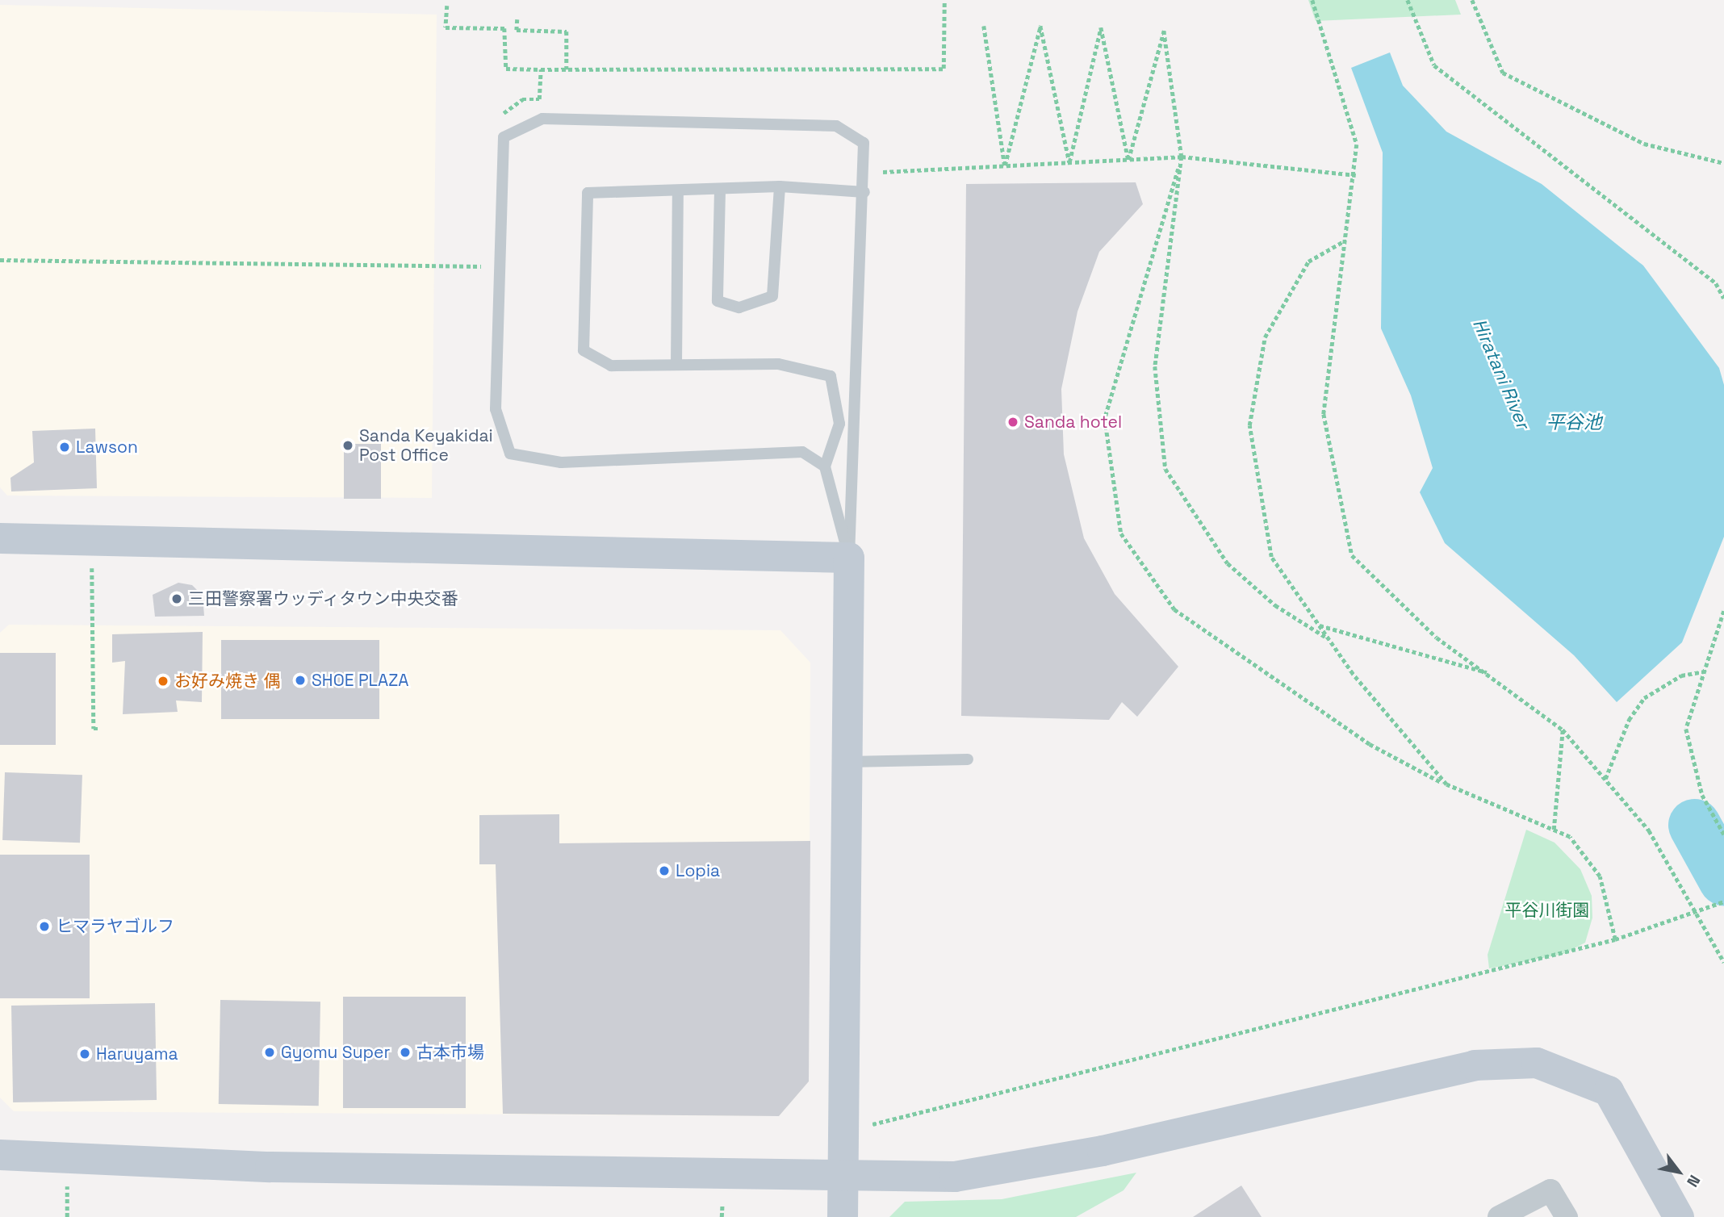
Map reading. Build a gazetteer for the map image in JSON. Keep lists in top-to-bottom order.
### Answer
{
  "water": ["Hiratani River", "平谷池"],
  "parks": ["平谷川街園"],
  "places": [
    "Sanda hotel",
    "Sanda Keyakidai Post Office",
    "Lawson",
    "三田警察署ウッディタウン中央交番",
    "SHOE PLAZA",
    "お好み焼き 偶",
    "Lopia",
    "ヒマラヤゴルフ",
    "Gyomu Super",
    "古本市場",
    "Haruyama"
  ],
  "north": "bottom right"
}
